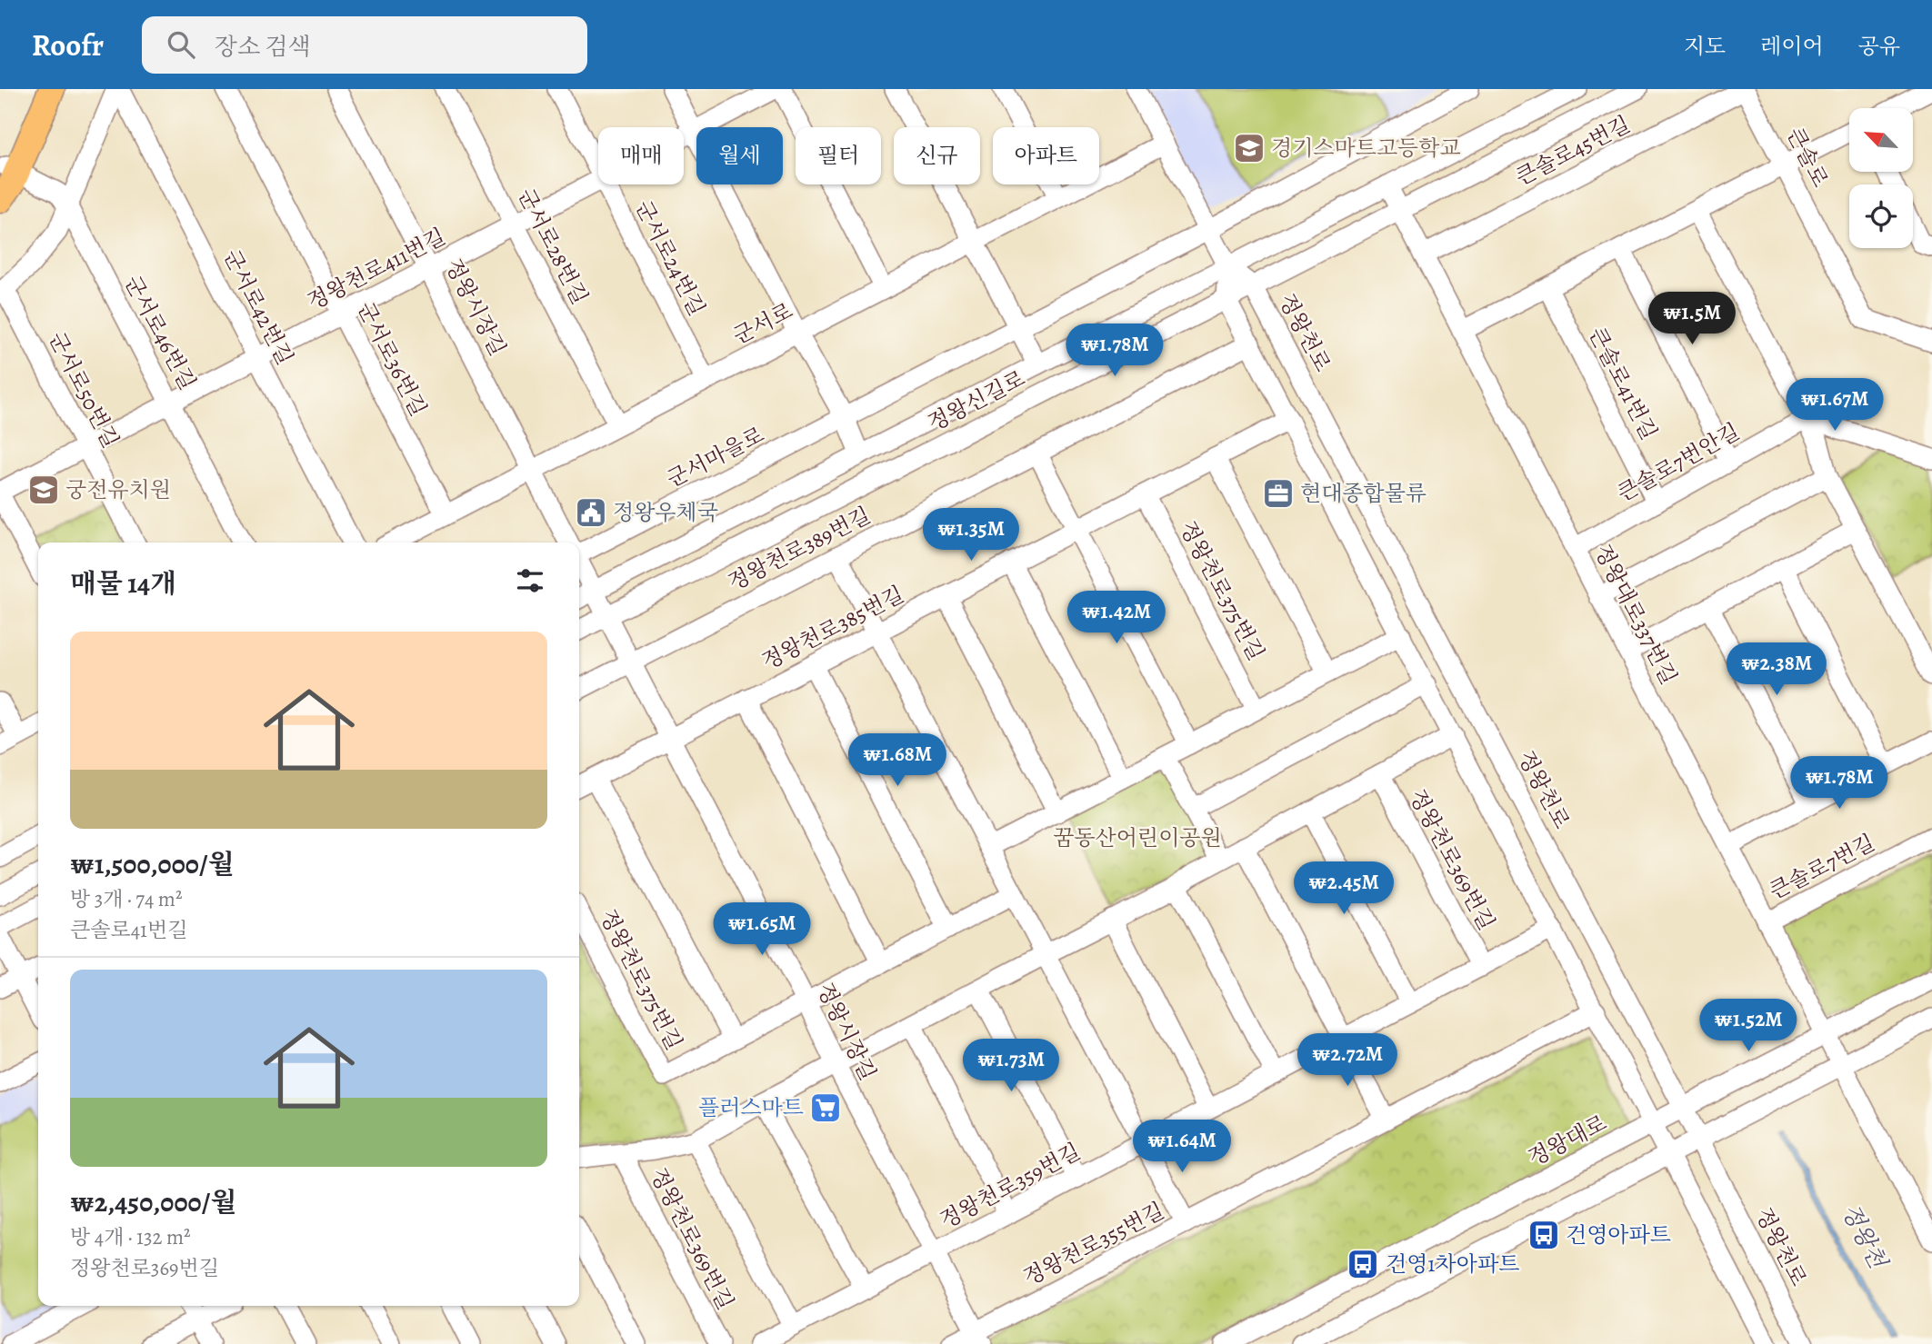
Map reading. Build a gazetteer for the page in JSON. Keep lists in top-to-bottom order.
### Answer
{
  "streets": {
    "street": [
      "큰솔로45번길",
      "큰솔로",
      "군서로28번길",
      "군서로24번길",
      "정왕천로411번길",
      "군서로42번길",
      "정왕시장길",
      "군서로",
      "군서로46번길",
      "정왕천로",
      "군서로36번길",
      "큰솔로41번길",
      "군서로50번길",
      "정왕신길로",
      "군서마을로",
      "큰솔로7번안길",
      "정왕천로389번길",
      "정왕천로375번길",
      "정왕대로337번길",
      "정왕천로385번길",
      "정왕천로369번길",
      "큰솔로7번길",
      "정왕대로",
      "정왕천로359번길",
      "정왕천로355번길"
    ]
  },
  "crossings": [
    ["큰솔로45번길", "큰솔로"],
    ["큰솔로45번길", "정왕대로337번길"],
    ["군서로28번길", "정왕천로411번길"],
    ["군서로28번길", "군서로"],
    ["군서로24번길", "군서로"],
    ["정왕천로411번길", "군서로42번길"],
    ["정왕천로411번길", "정왕시장길"],
    ["정왕천로411번길", "군서로46번길"],
    ["정왕천로411번길", "군서로36번길"],
    ["정왕천로411번길", "군서로50번길"],
    ["정왕시장길", "군서로"],
    ["정왕시장길", "정왕신길로"],
    ["정왕시장길", "정왕천로389번길"],
    ["정왕시장길", "정왕천로375번길"],
    ["정왕시장길", "정왕천로385번길"],
    ["정왕시장길", "정왕천로369번길"],
    ["정왕시장길", "정왕천로359번길"],
    ["정왕시장길", "정왕천로355번길"],
    ["군서로", "정왕천로"],
    ["군서로", "군서로36번길"],
    ["정왕천로", "정왕신길로"],
    ["정왕천로", "군서마을로"],
    ["정왕천로", "정왕대로"],
    ["큰솔로41번길", "큰솔로7번안길"],
    ["정왕신길로", "정왕대로337번길"],
    ["큰솔로7번안길", "정왕대로337번길"],
    ["정왕천로375번길", "정왕천로385번길"],
    ["정왕대로337번길", "큰솔로7번길"],
    ["정왕대로337번길", "정왕대로"],
    ["정왕천로369번길", "정왕천로359번길"]
  ],
  "water": ["정왕천"],
  "parks": ["꿈동산어린이공원"],
  "places": {
    "school or university": ["경기스마트고등학교", "궁전유치원"],
    "office": ["현대종합물류"],
    "public building": ["정왕우체국"],
    "supermarket": ["플러스마트"],
    "bus stop": ["건영아파트", "건영1차아파트"]
  },
  "north": "top left",
  "page": {
    "header": "Roofr",
    "search": "장소 검색",
    "nav": ["지도", "레이어", "공유"],
    "chip": [
      "매매",
      "월세",
      "필터",
      "신규",
      "아파트"
    ],
    "price": [
      "₩1.5M",
      "₩1.78M",
      "₩1.67M",
      "₩1.35M",
      "₩1.42M",
      "₩2.38M",
      "₩1.68M",
      "₩1.78M",
      "₩2.45M",
      "₩1.65M",
      "₩1.52M",
      "₩2.72M",
      "₩1.73M",
      "₩1.64M"
    ],
    "heading": "매물 14개",
    "list": [
      {
        "name": "₩1,500,000/월",
        "note": "방 3개 · 74 m² · 큰솔로41번길"
      },
      {
        "name": "₩2,450,000/월",
        "note": "방 4개 · 132 m² · 정왕천로369번길"
      }
    ]
  }
}
